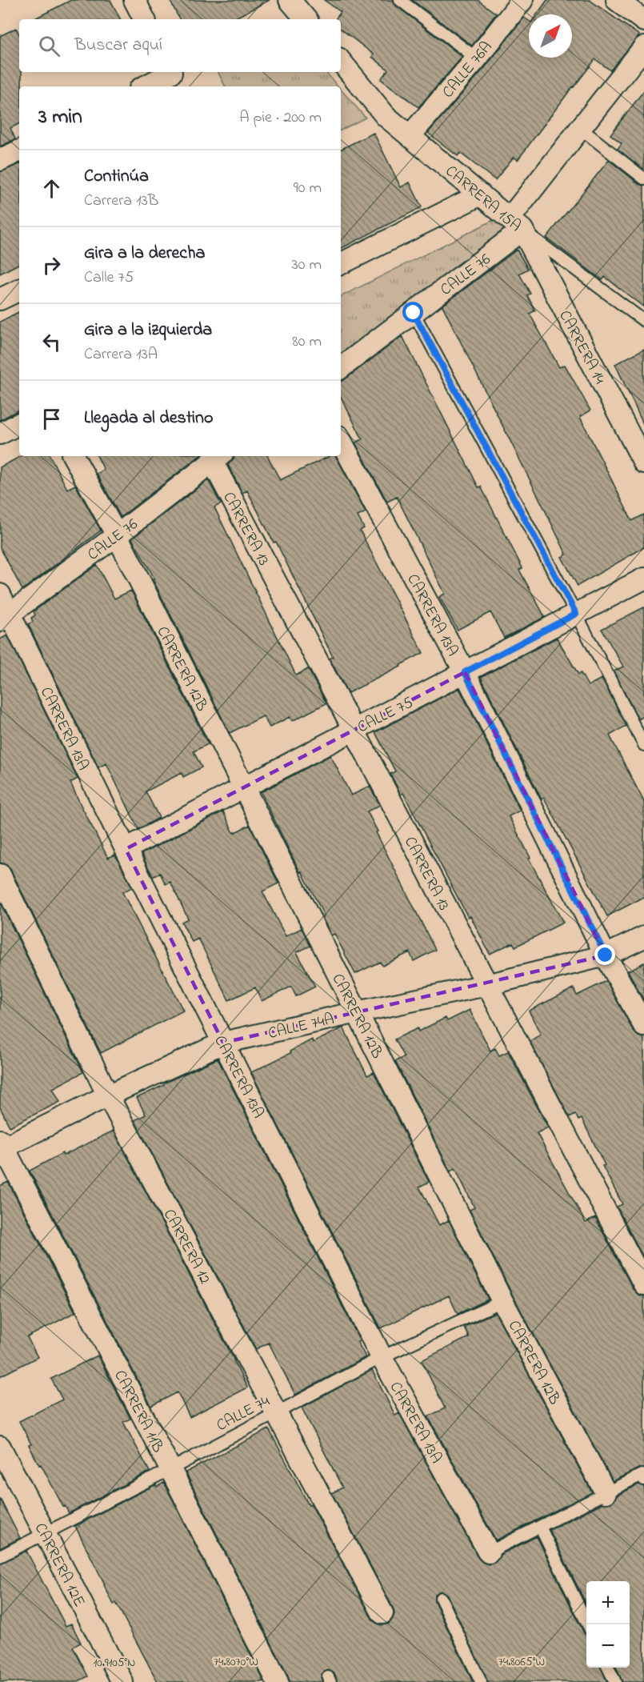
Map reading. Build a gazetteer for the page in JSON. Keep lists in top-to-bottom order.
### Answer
{
  "streets": {
    "street": [
      "CALLE 76A",
      "CARRERA 15A",
      "CALLE 76",
      "CARRERA 14",
      "CARRERA 13",
      "CARRERA 13A",
      "CARRERA 12B",
      "CALLE 75",
      "CALLE 74A",
      "CARRERA 12",
      "CARRERA 11B",
      "CARRERA 12E"
    ],
    "lane": ["CALLE 74"]
  },
  "crossings": [
    ["CALLE 76A", "CARRERA 15A"],
    ["CARRERA 15A", "CALLE 76"],
    ["CARRERA 15A", "CARRERA 14"],
    ["CALLE 76", "CARRERA 14"],
    ["CALLE 76", "CARRERA 13"],
    ["CALLE 76", "CARRERA 13A"],
    ["CALLE 76", "CARRERA 12B"],
    ["CARRERA 13", "CALLE 75"],
    ["CARRERA 13", "CALLE 74A"],
    ["CARRERA 13A", "CALLE 75"],
    ["CARRERA 13A", "CALLE 74A"],
    ["CARRERA 13A", "CALLE 74"],
    ["CARRERA 12B", "CALLE 75"],
    ["CARRERA 12B", "CALLE 74A"],
    ["CARRERA 12B", "CALLE 74"],
    ["CALLE 74A", "CARRERA 12"],
    ["CALLE 74A", "CARRERA 11B"],
    ["CARRERA 12", "CALLE 74"],
    ["CARRERA 11B", "CALLE 74"],
    ["CALLE 74", "CARRERA 12E"]
  ],
  "north": "top right",
  "page": {
    "search": "Buscar aquí",
    "heading": ["3 min", "A pie · 200 m"],
    "list": [
      ["Continúa", "Carrera 13B", "90 m"],
      ["Gira a la derecha", "Calle 75", "30 m"],
      ["Gira a la izquierda", "Carrera 13A", "80 m"],
      "Llegada al destino"
    ],
    "map_buttons": ["+", "−"]
  },
  "coordinates": ["74.8070°W", "74.8065°W", "10.9105°N"]
}
